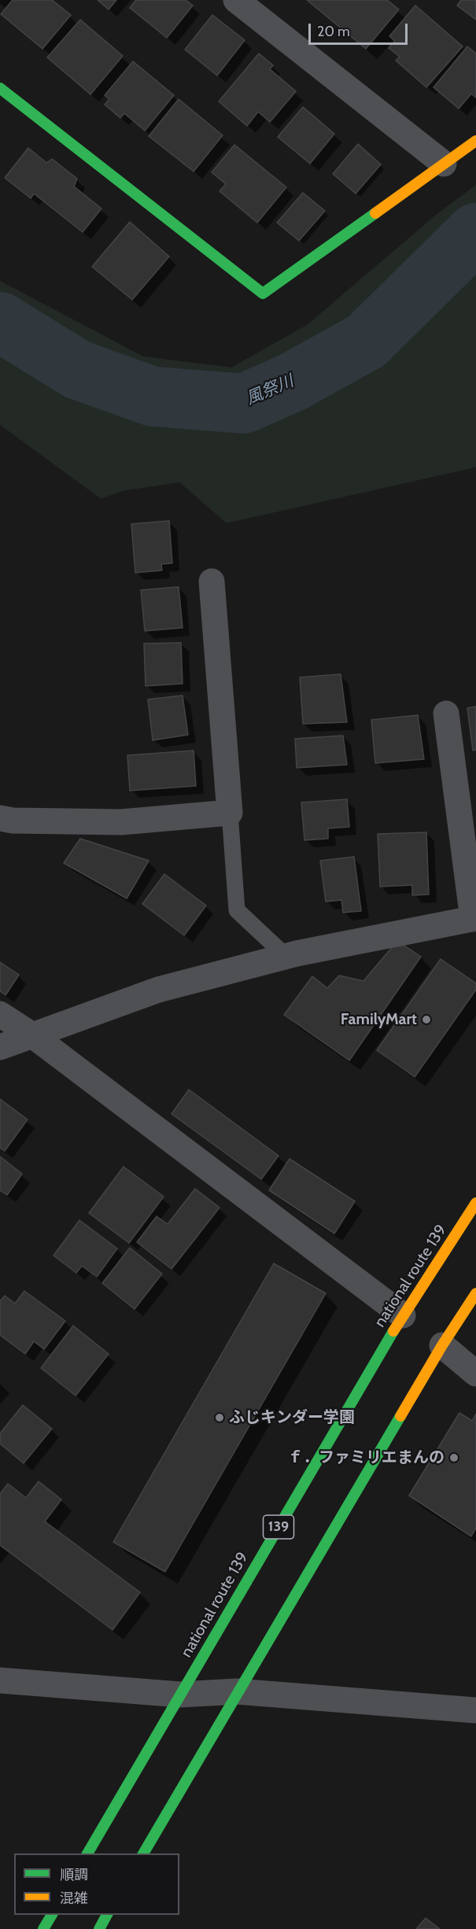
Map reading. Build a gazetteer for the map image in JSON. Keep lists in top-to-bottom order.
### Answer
{
  "streets": {
    "main road": ["national route 139", "139"]
  },
  "water": ["風祭川"],
  "places": ["FamilyMart", "ふじキンダー学園", "ｆ．ファミリエまんの"],
  "legend": ["順調", "混雑"],
  "scale_bar": "20 m"
}
